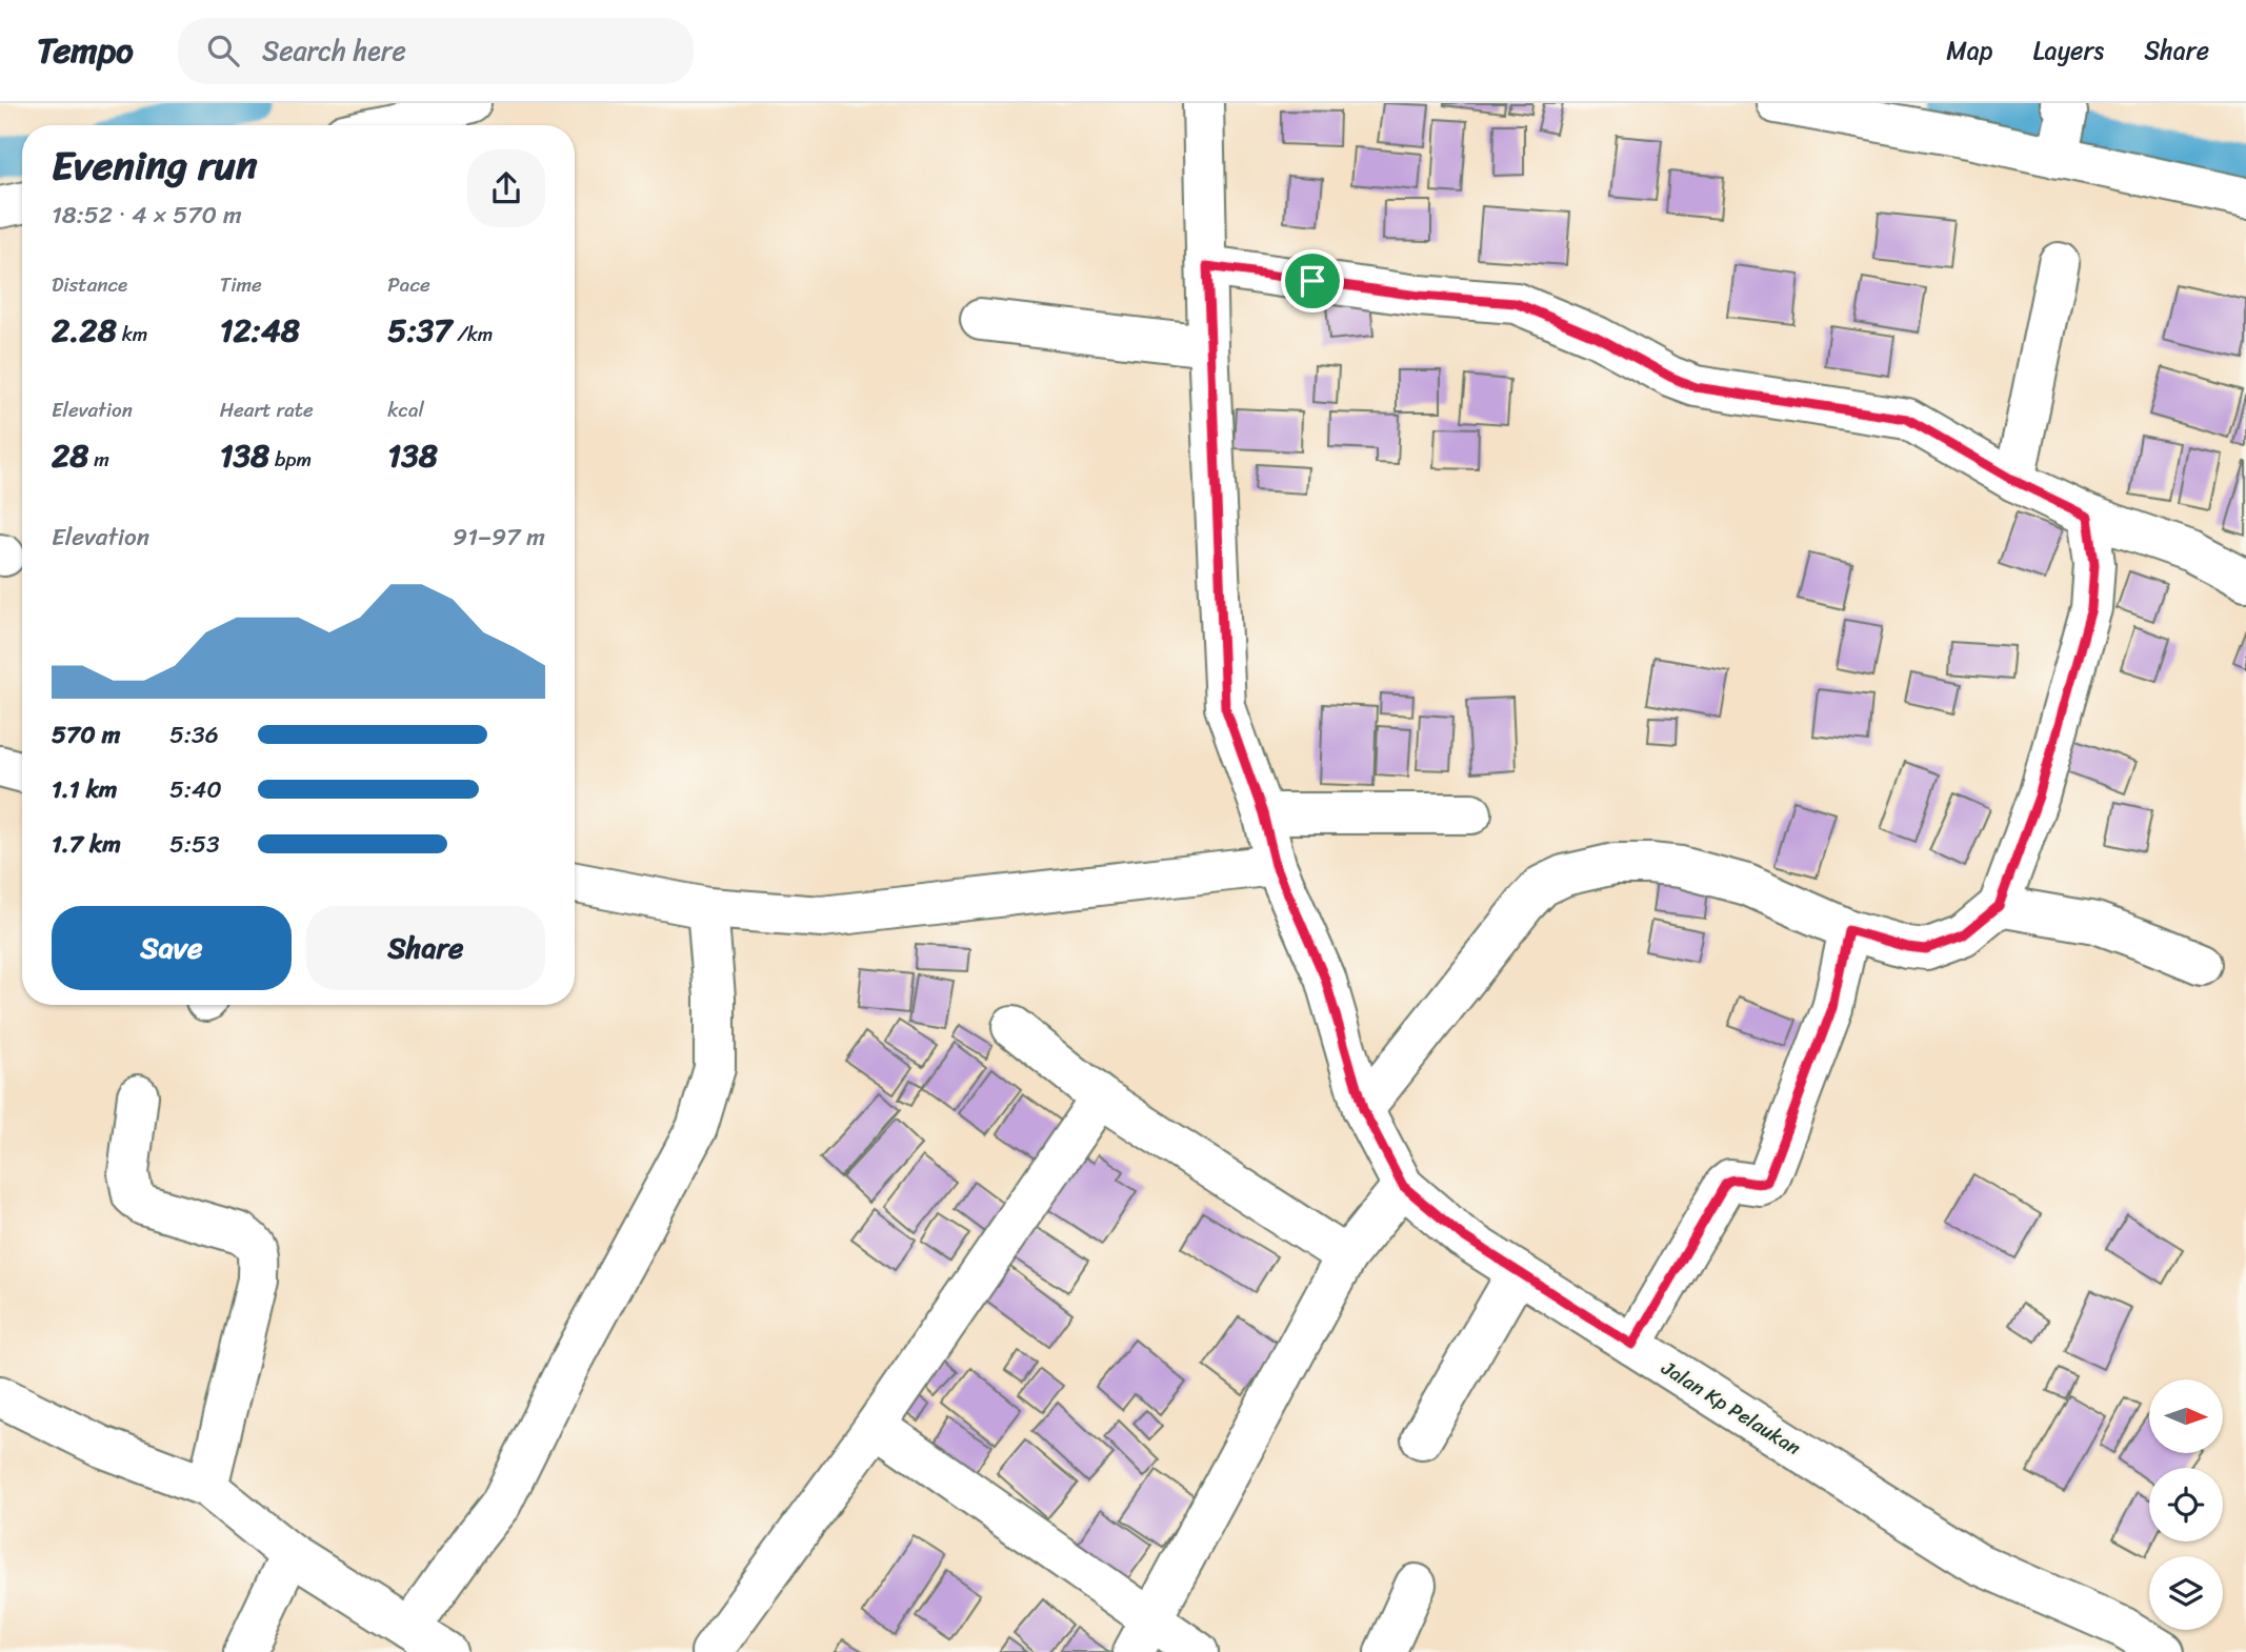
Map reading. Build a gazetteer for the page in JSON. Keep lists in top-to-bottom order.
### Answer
{
  "streets": {
    "street": ["Jalan Kp Pelaukan"]
  },
  "north": "right",
  "page": {
    "header": "Tempo",
    "search": "Search here",
    "nav": ["Map", "Layers", "Share"],
    "heading": ["Evening run", "18:52 · 4 × 570 m"],
    "stats": [
      ["Distance", "2.28 km"],
      ["Time", "12:48"],
      ["Pace", "5:37 /km"],
      ["Elevation", "28 m"],
      ["Heart rate", "138 bpm"],
      ["kcal", "138"]
    ],
    "chart": ["Elevation", "91–97 m"],
    "list": [
      {
        "name": "570 m",
        "note": "5:36"
      },
      {
        "name": "1.1 km",
        "note": "5:40"
      },
      {
        "name": "1.7 km",
        "note": "5:53"
      }
    ],
    "buttons": ["Save", "Share"]
  }
}
